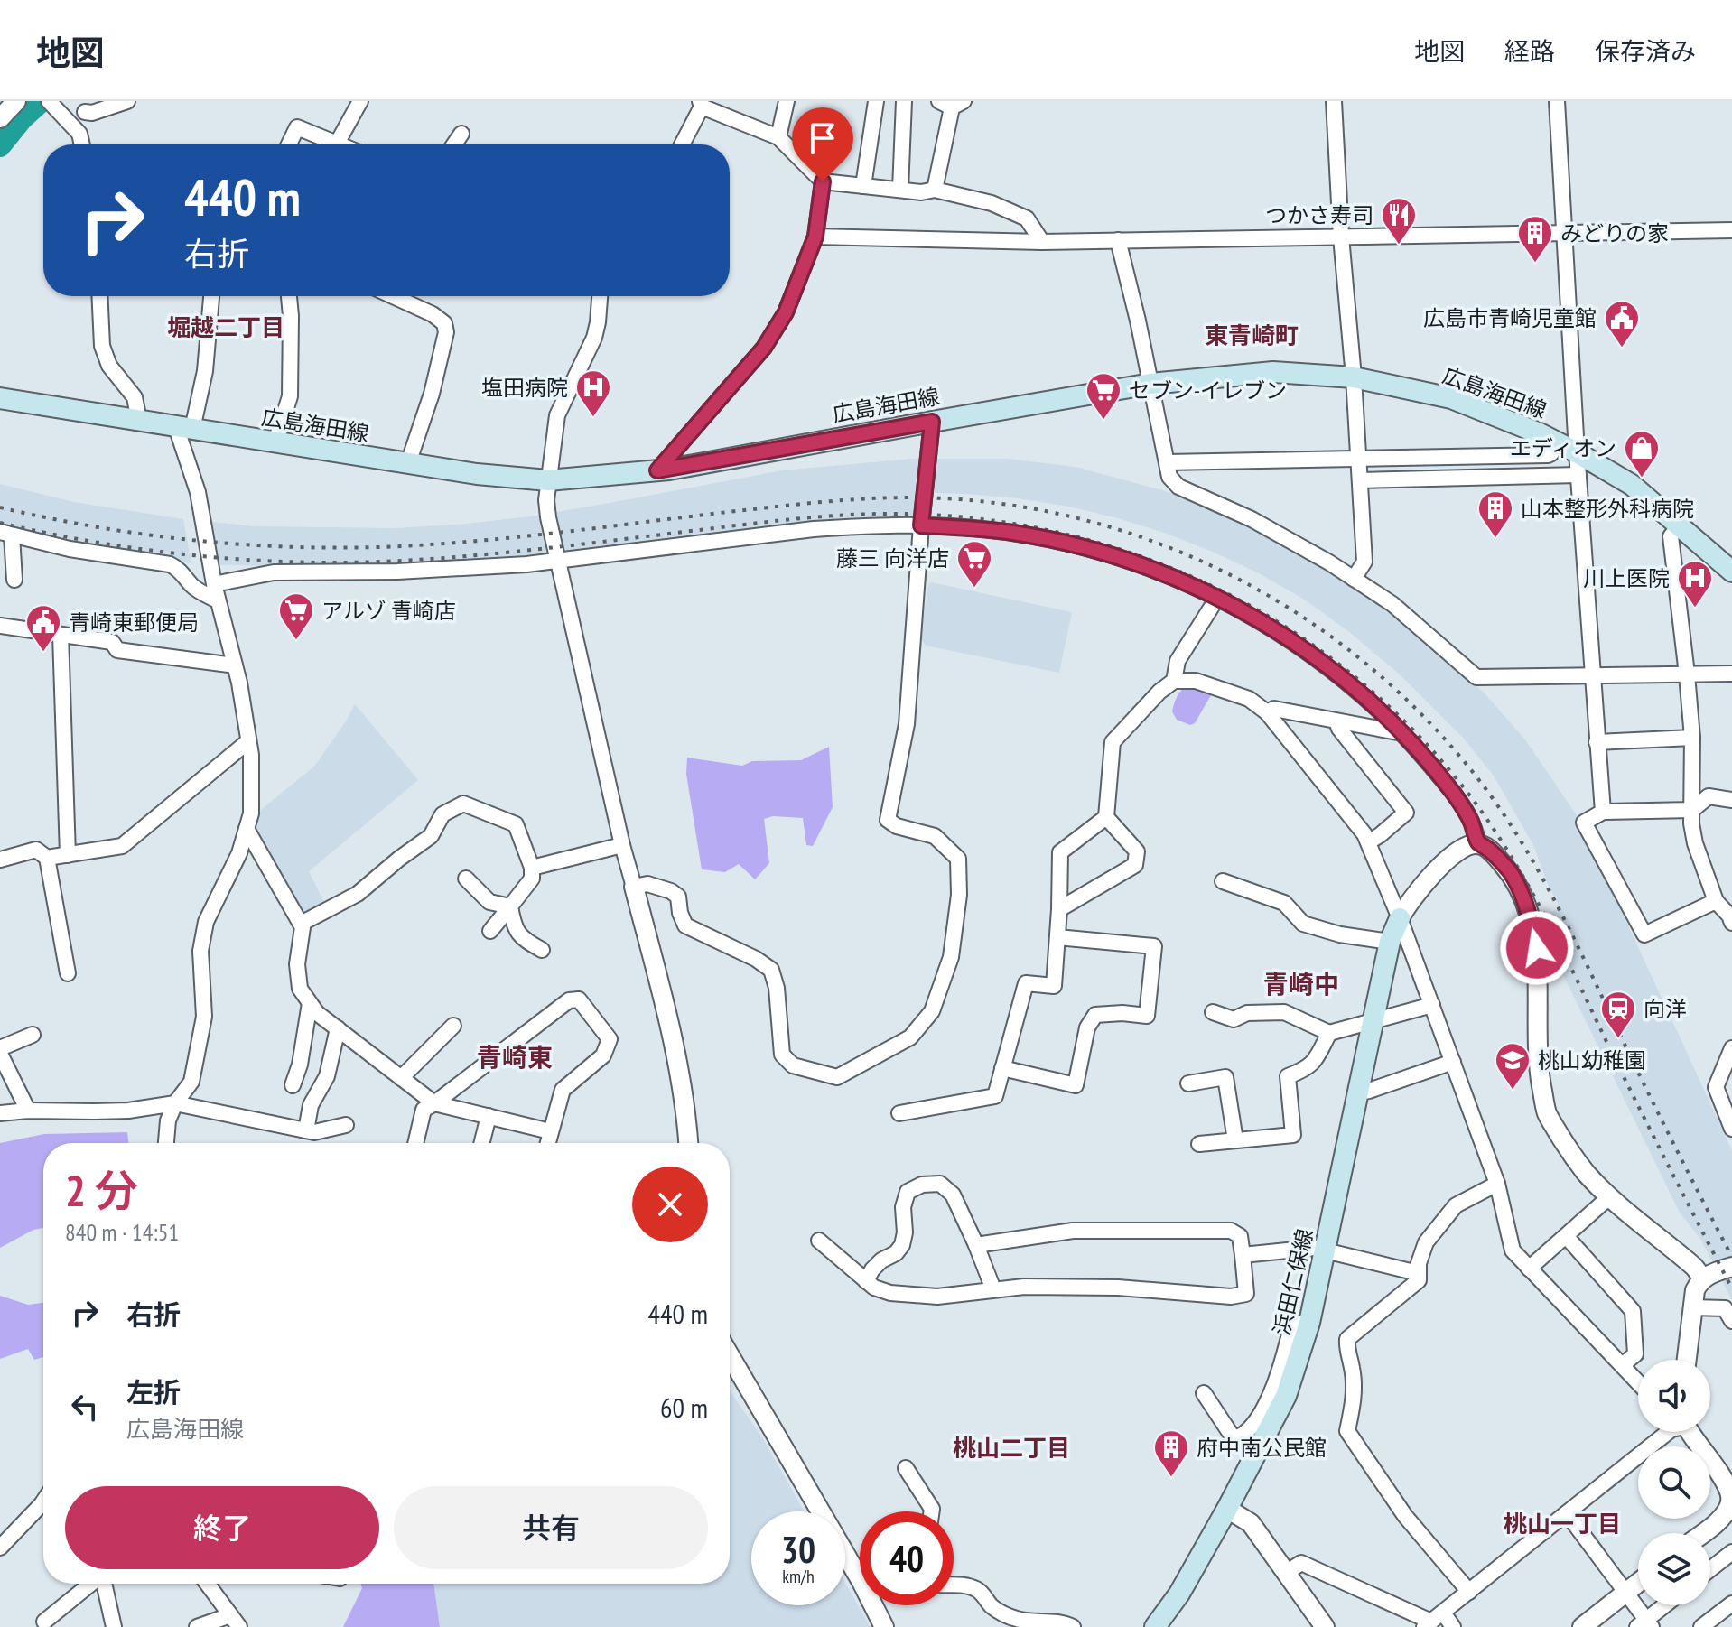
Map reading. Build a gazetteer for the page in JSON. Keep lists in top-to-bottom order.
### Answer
{
  "streets": {
    "main road": ["広島海田線", "浜田仁保線"]
  },
  "districts": [
    "堀越二丁目",
    "東青崎町",
    "青崎中",
    "青崎東",
    "桃山二丁目",
    "桃山一丁目"
  ],
  "places": {
    "restaurant": ["つかさ寿司"],
    "building": ["みどりの家", "山本整形外科病院", "府中南公民館"],
    "public building": ["広島市青崎児童館", "青崎東郵便局"],
    "hospital": ["塩田病院", "川上医院"],
    "supermarket": ["セブン-イレブン", "藤三 向洋店", "アルゾ 青崎店"],
    "shop": ["エディオン"],
    "station": ["向洋"],
    "school or university": ["桃山幼稚園"]
  },
  "page": {
    "header": "地図",
    "nav": ["地図", "経路", "保存済み"],
    "turn": ["440 m", "右折"],
    "heading": ["2 分", "840 m · 14:51"],
    "list": [
      {
        "name": "右折",
        "value": "440 m"
      },
      {
        "name": "左折",
        "note": "広島海田線",
        "value": "60 m"
      }
    ],
    "buttons": ["終了", "共有"],
    "speed": "30 km/h",
    "limit": "40"
  }
}
